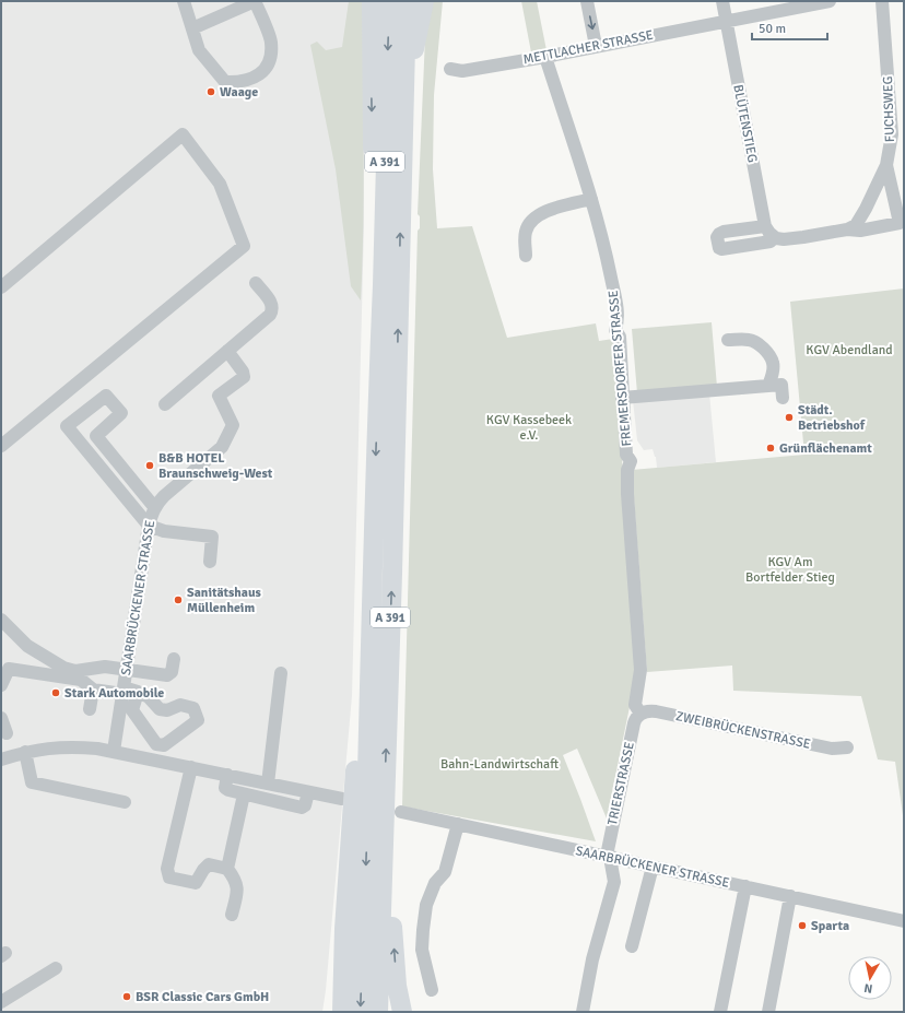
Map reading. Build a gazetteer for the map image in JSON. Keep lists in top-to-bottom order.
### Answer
{
  "streets": {
    "highway": ["A 391"],
    "street": [
      "METTLACHER STRASSE",
      "FUCHSWEG",
      "BLÜTENSTIEG",
      "FREMERSDORFER STRASSE",
      "SAARBRÜCKENER STRASSE",
      "ZWEIBRÜCKENSTRASSE",
      "TRIERSTRASSE"
    ]
  },
  "crossings": [
    ["METTLACHER STRASSE", "BLÜTENSTIEG"],
    ["METTLACHER STRASSE", "FREMERSDORFER STRASSE"],
    ["FUCHSWEG", "BLÜTENSTIEG"],
    ["FREMERSDORFER STRASSE", "ZWEIBRÜCKENSTRASSE"],
    ["FREMERSDORFER STRASSE", "TRIERSTRASSE"],
    ["SAARBRÜCKENER STRASSE", "TRIERSTRASSE"],
    ["ZWEIBRÜCKENSTRASSE", "TRIERSTRASSE"]
  ],
  "parks": [
    "KGV Abendland",
    "KGV Kassebeek e.V.",
    "KGV Am Bortfelder Stieg",
    "Bahn-Landwirtschaft"
  ],
  "places": [
    "Waage",
    "Städt. Betriebshof",
    "Grünflächenamt",
    "B&B HOTEL Braunschweig-West",
    "Sanitätshaus Müllenheim",
    "Stark Automobile",
    "Sparta",
    "BSR Classic Cars GmbH"
  ],
  "scale_bar": "50 m",
  "north": "bottom"
}
